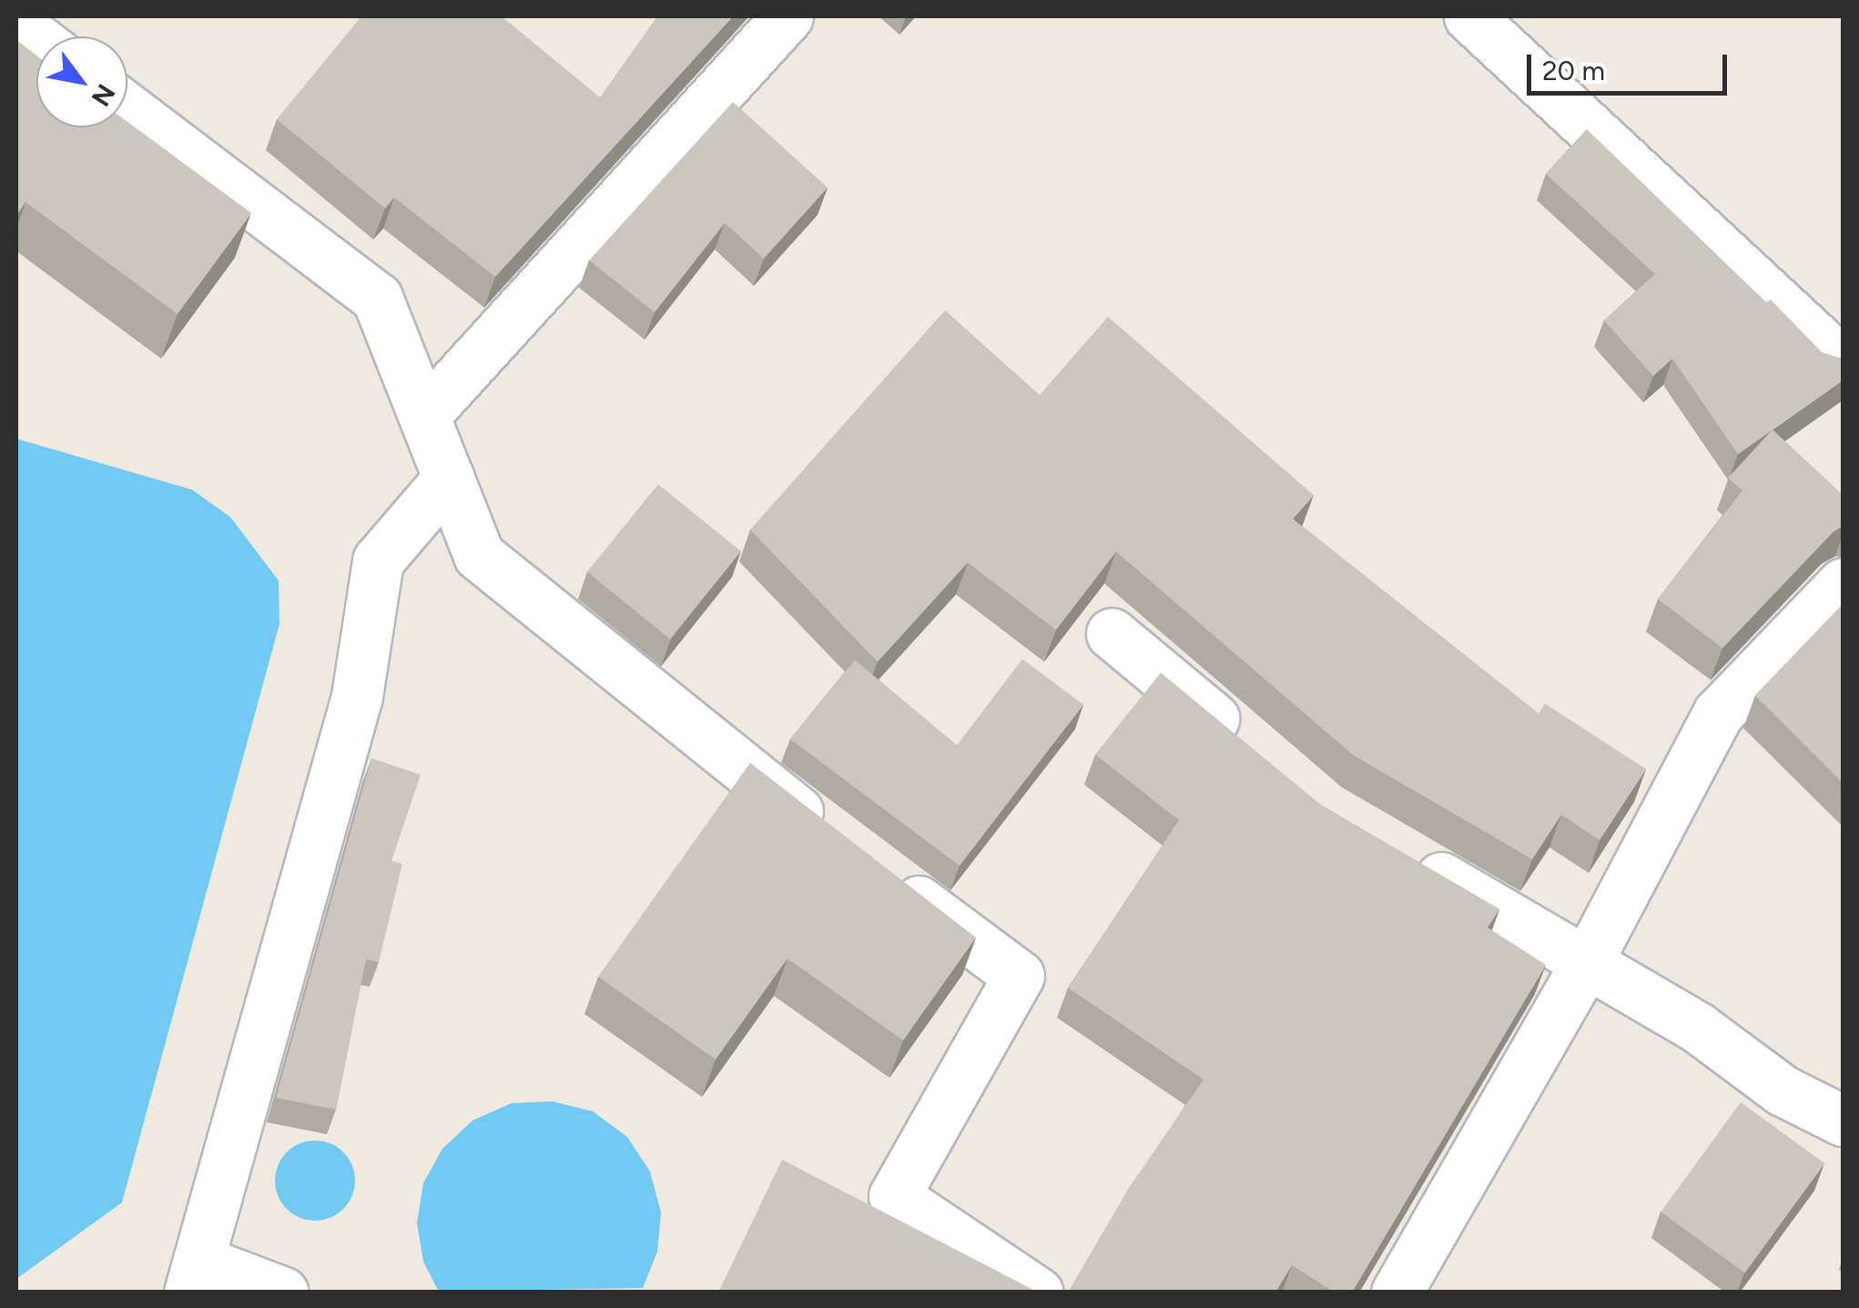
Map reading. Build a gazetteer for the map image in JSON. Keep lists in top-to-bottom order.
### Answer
{
  "scale_bar": "20 m",
  "north": "bottom right"
}
